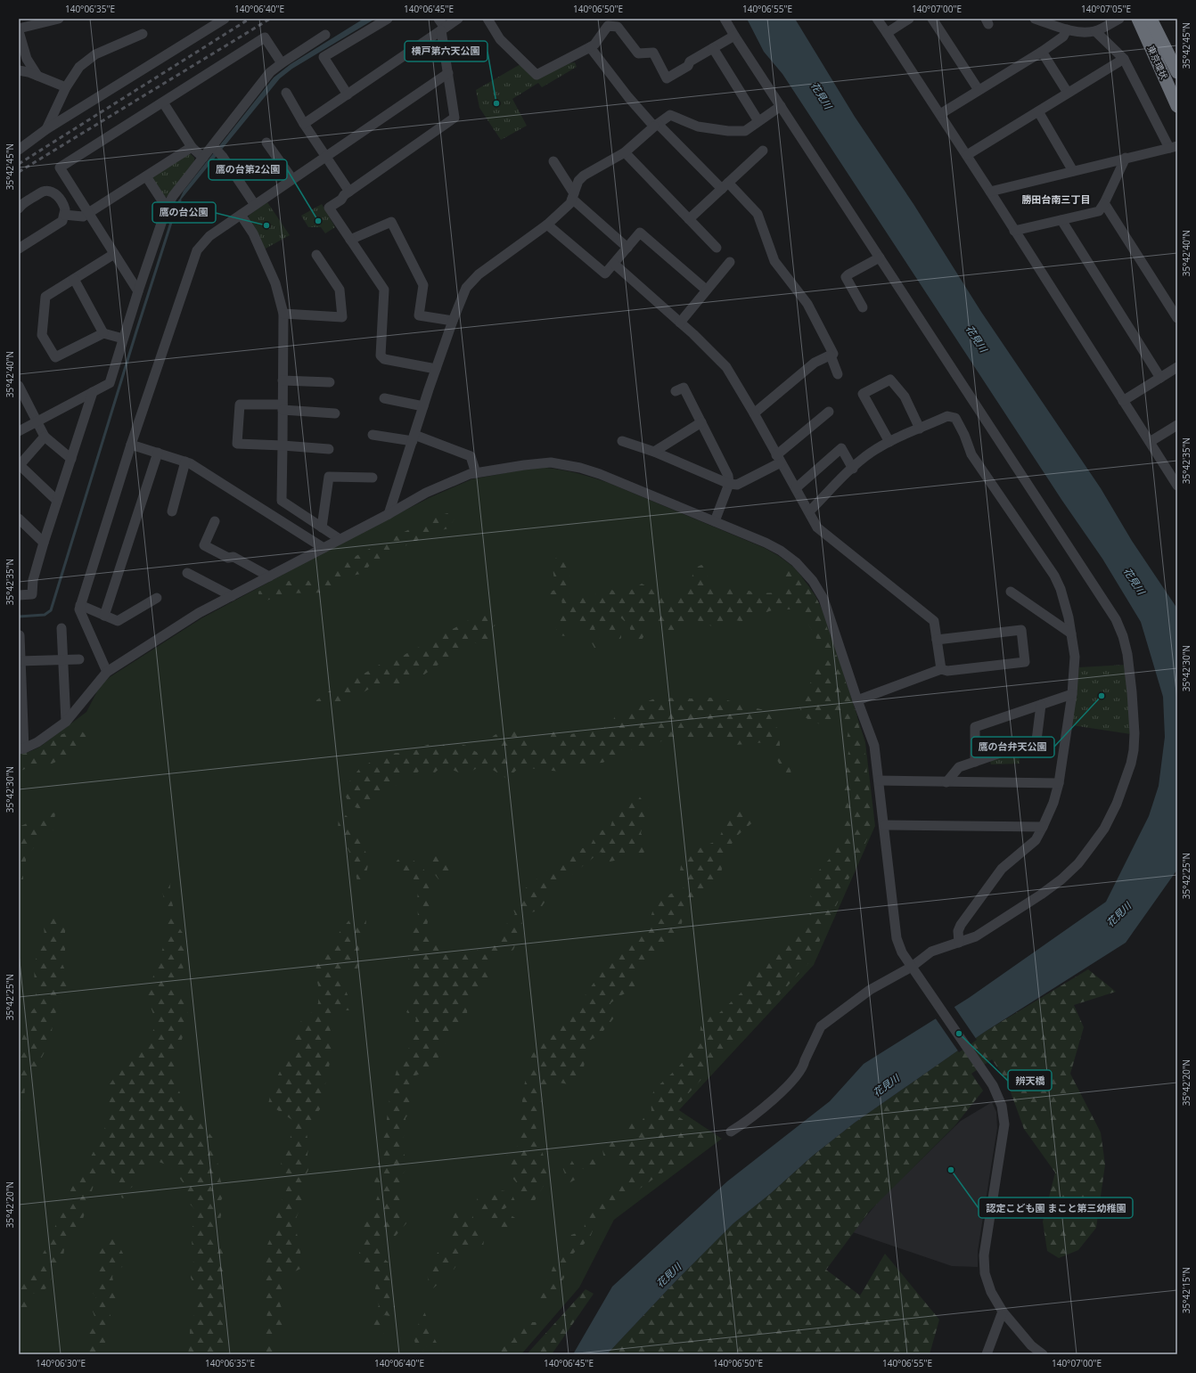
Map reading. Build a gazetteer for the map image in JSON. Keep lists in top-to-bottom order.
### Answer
{
  "streets": {
    "highway": ["東京環状"]
  },
  "districts": ["勝田台南三丁目"],
  "water": ["花見川"],
  "places": [
    "横戸第六天公園",
    "鷹の台第2公園",
    "鷹の台公園",
    "鷹の台弁天公園",
    "辨天橋",
    "認定こども園 まこと第三幼稚園"
  ],
  "coordinates": [
    "140°06'35\"E",
    "140°06'40\"E",
    "140°06'45\"E",
    "140°06'50\"E",
    "140°06'55\"E",
    "140°07'00\"E",
    "140°07'05\"E",
    "35°42'45\"N",
    "35°42'40\"N",
    "35°42'35\"N",
    "35°42'30\"N",
    "35°42'25\"N",
    "35°42'20\"N",
    "35°42'15\"N",
    "140°06'30\"E"
  ]
}
